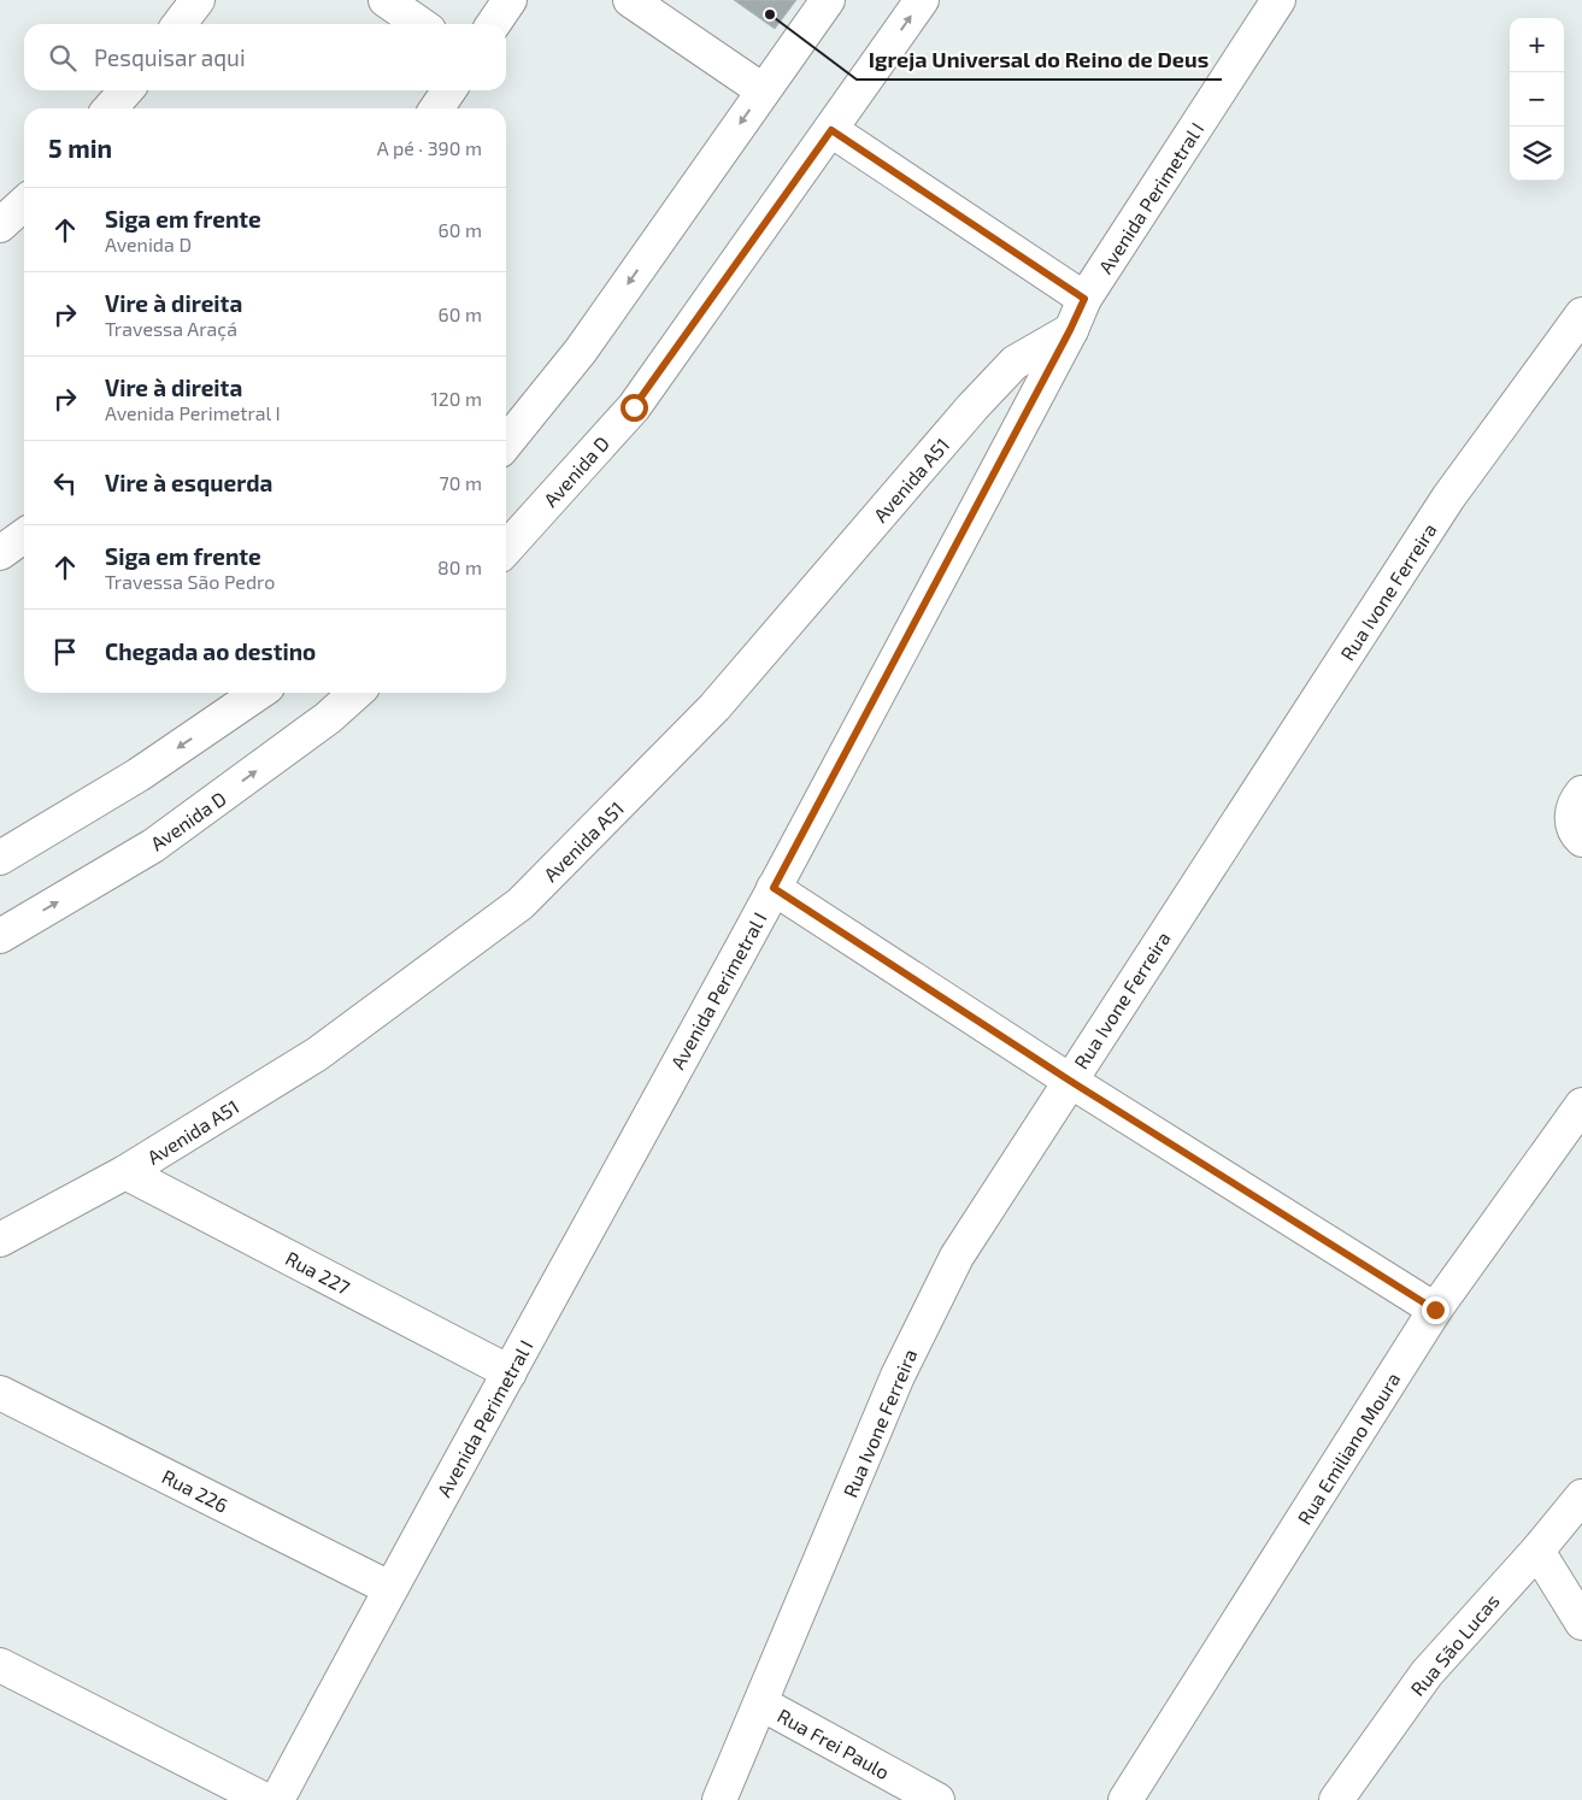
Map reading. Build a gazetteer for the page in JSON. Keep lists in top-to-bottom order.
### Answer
{
  "streets": {
    "street": [
      "Avenida Perimetral I",
      "Avenida D",
      "Avenida A51",
      "Rua Ivone Ferreira",
      "Rua 227",
      "Rua Emiliano Moura",
      "Rua 226",
      "Rua São Lucas",
      "Rua Frei Paulo"
    ]
  },
  "crossings": [
    ["Avenida Perimetral I", "Avenida A51"],
    ["Avenida Perimetral I", "Rua 227"],
    ["Avenida Perimetral I", "Rua 226"],
    ["Avenida A51", "Rua 227"],
    ["Rua Ivone Ferreira", "Rua Frei Paulo"]
  ],
  "places": ["Igreja Universal do Reino de Deus"],
  "page": {
    "map_buttons": ["+", "−"],
    "search": "Pesquisar aqui",
    "heading": ["5 min", "A pé · 390 m"],
    "list": [
      ["Siga em frente", "Avenida D", "60 m"],
      ["Vire à direita", "Travessa Araçá", "60 m"],
      ["Vire à direita", "Avenida Perimetral I", "120 m"],
      ["Vire à esquerda", "70 m"],
      ["Siga em frente", "Travessa São Pedro", "80 m"],
      "Chegada ao destino"
    ]
  }
}
